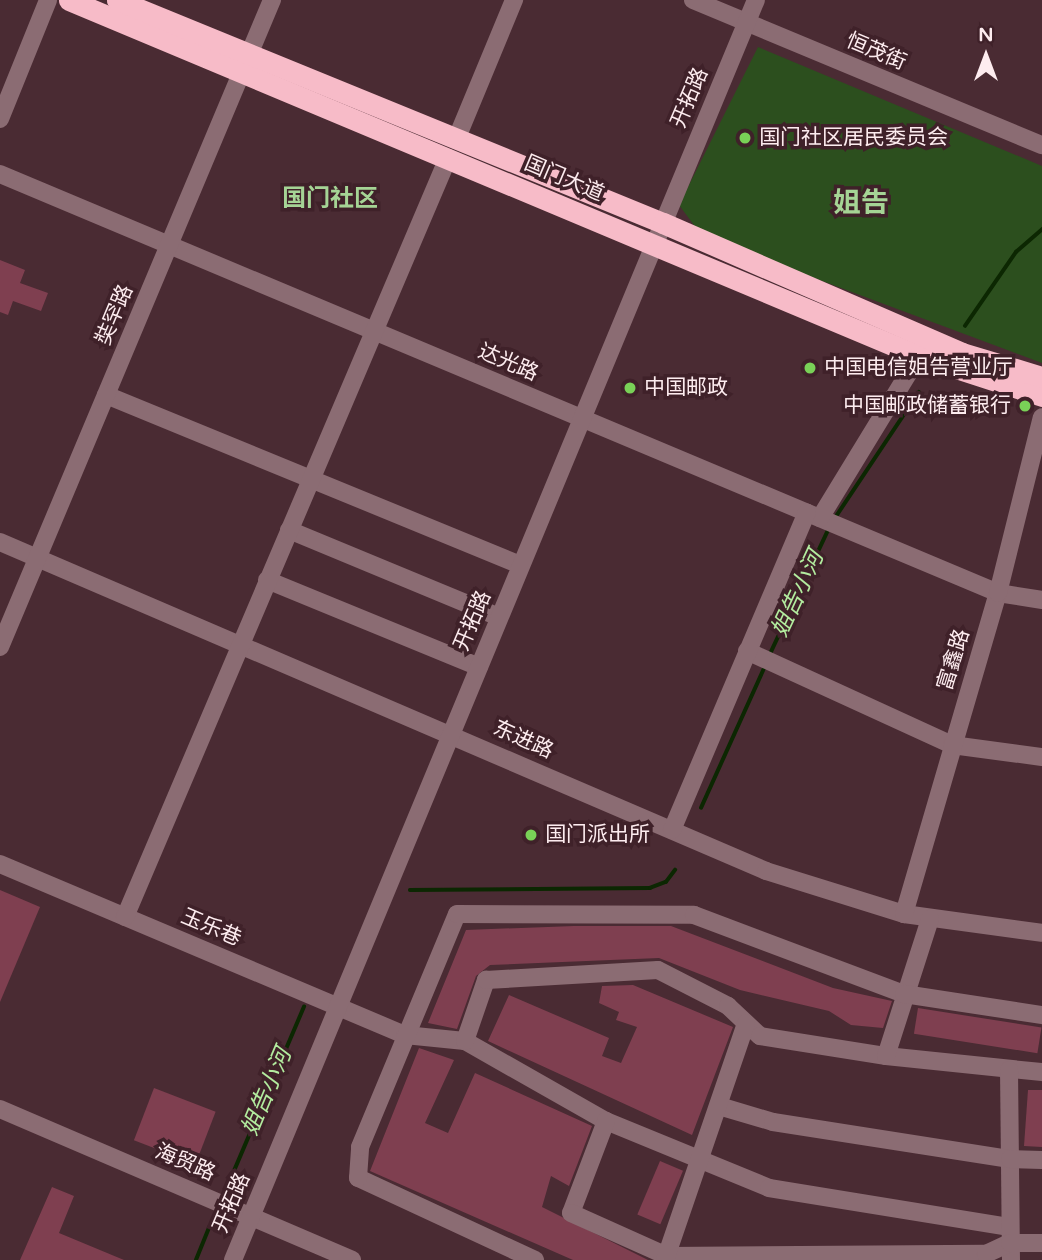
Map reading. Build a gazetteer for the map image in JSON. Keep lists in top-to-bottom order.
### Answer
{
  "streets": {
    "highway": ["国门大道"],
    "street": [
      "恒茂街",
      "开拓路",
      "奘罕路",
      "达光路",
      "富鑫路",
      "东进路",
      "玉乐巷",
      "海贸路"
    ]
  },
  "crossings": [
    ["恒茂街", "开拓路"],
    ["开拓路", "国门大道"],
    ["开拓路", "达光路"],
    ["开拓路", "东进路"],
    ["开拓路", "玉乐巷"],
    ["开拓路", "海贸路"],
    ["国门大道", "奘罕路"],
    ["奘罕路", "达光路"],
    ["奘罕路", "东进路"],
    ["达光路", "富鑫路"],
    ["富鑫路", "东进路"]
  ],
  "districts": ["国门社区", "姐告"],
  "water": ["姐告小河"],
  "places": [
    "国门社区居民委员会",
    "中国电信姐告营业厅",
    "中国邮政",
    "中国邮政储蓄银行",
    "国门派出所"
  ],
  "north": "top"
}
